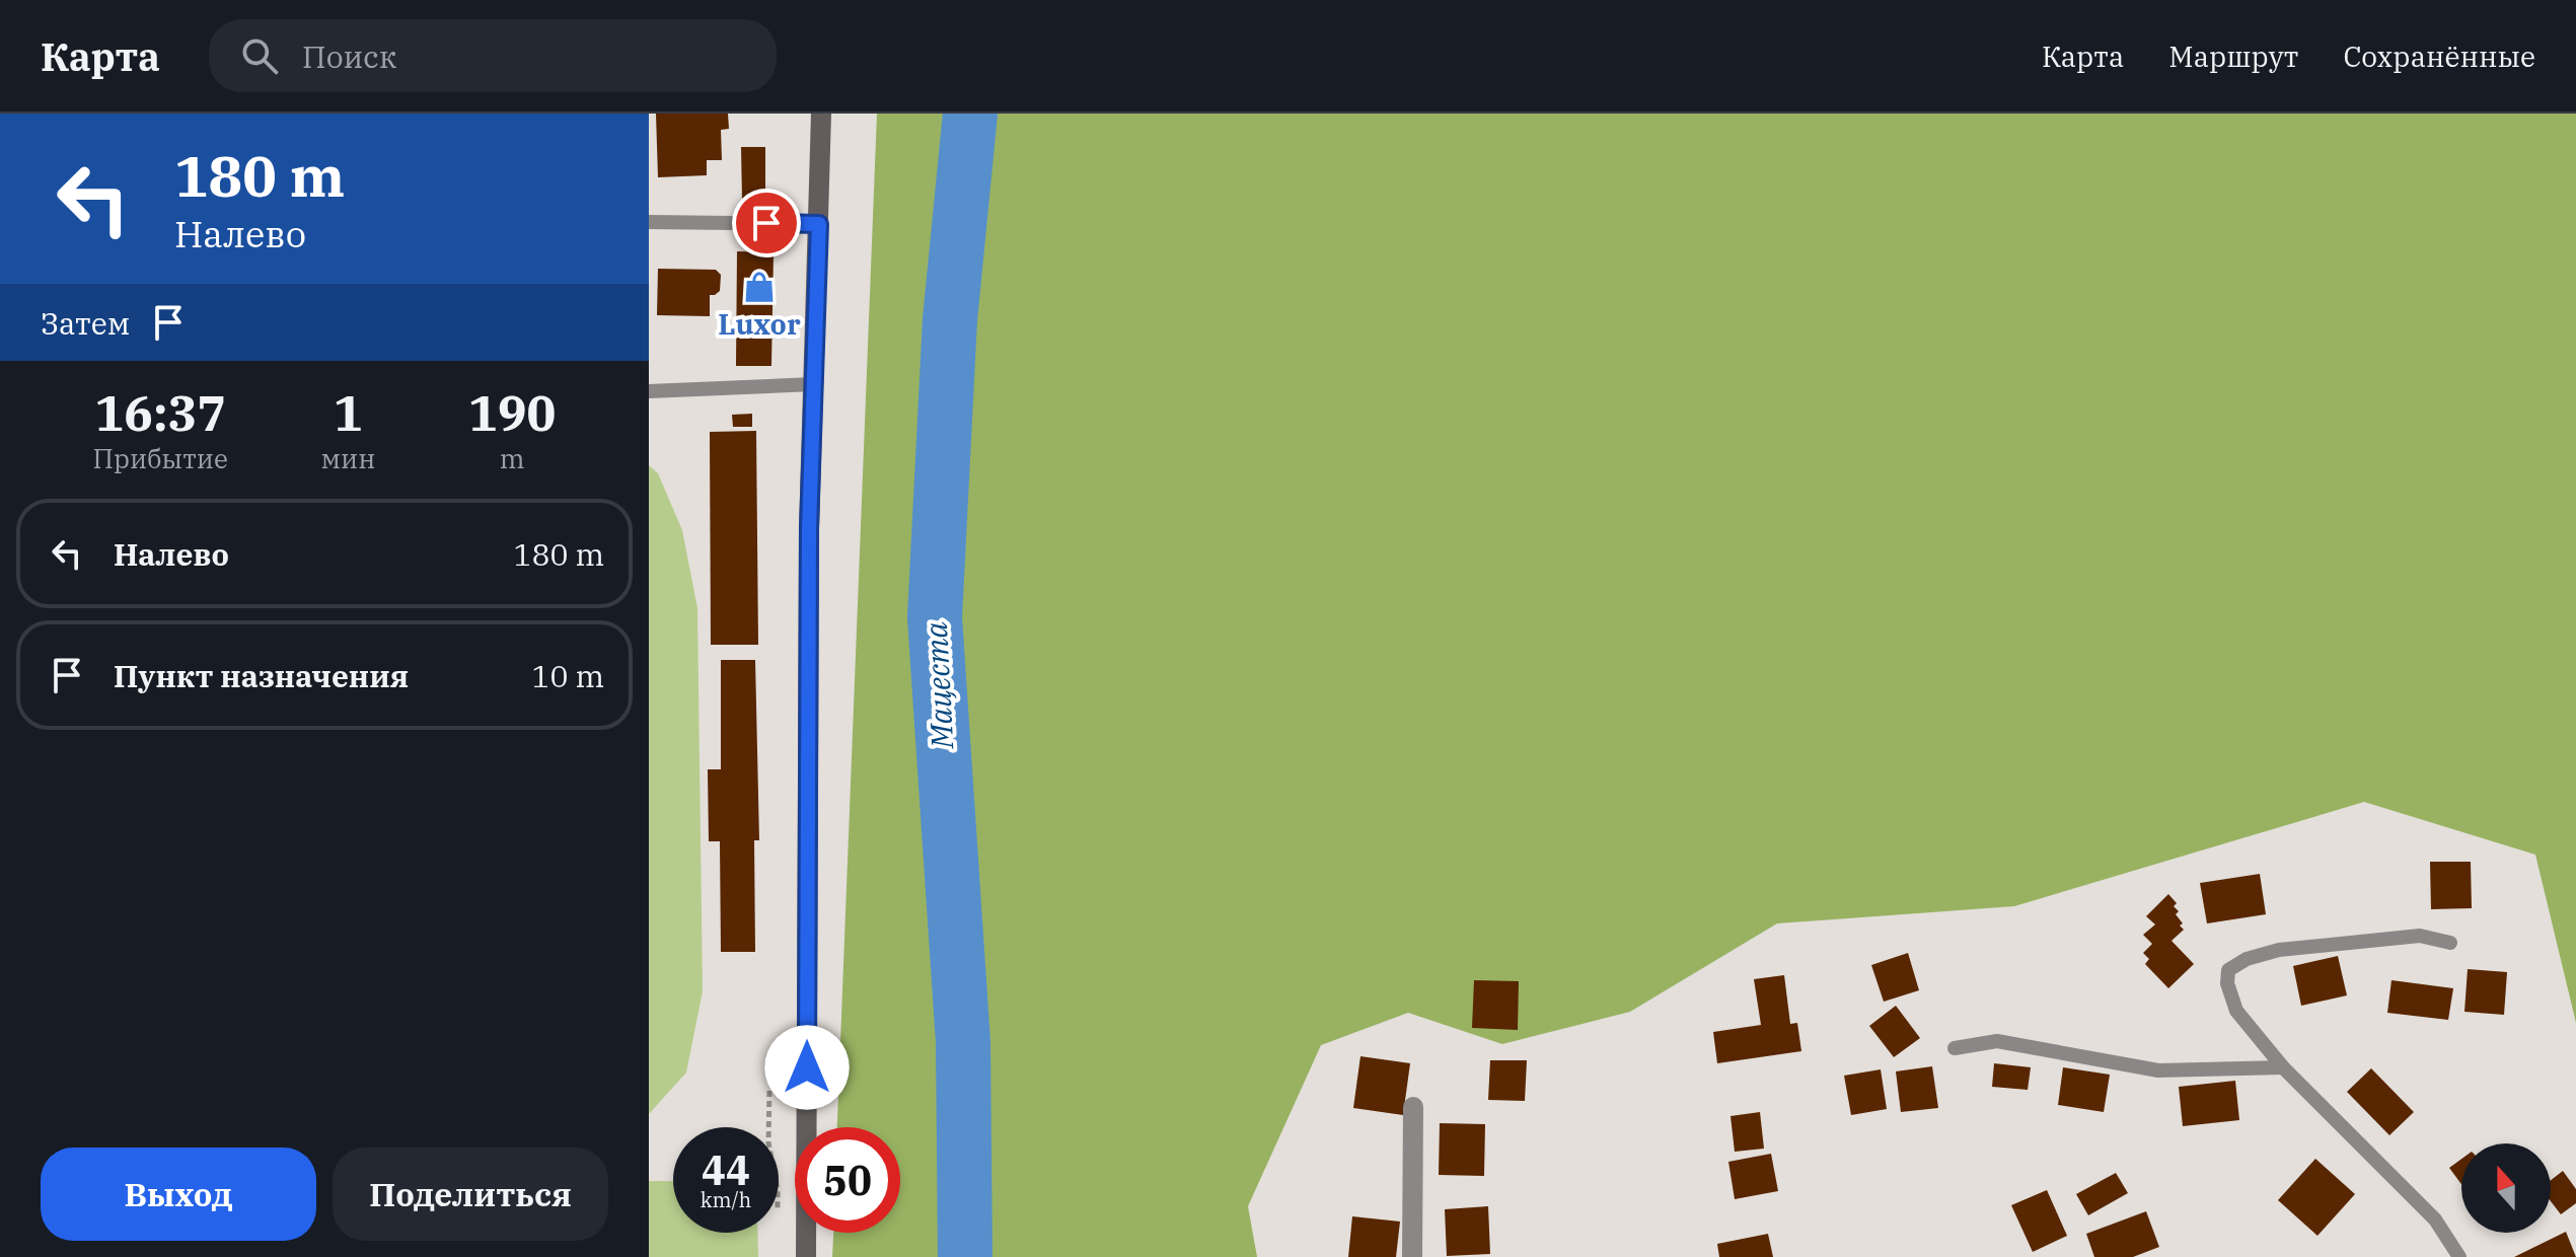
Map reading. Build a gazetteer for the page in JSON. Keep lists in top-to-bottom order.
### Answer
{
  "water": ["Мацеста"],
  "places": {
    "shop": ["Luxor"]
  },
  "north": "top",
  "page": {
    "header": "Карта",
    "search": "Поиск",
    "nav": ["Карта", "Маршрут", "Сохранённые"],
    "turn": ["180 m", "Налево"],
    "then": "Затем",
    "eta": [
      "16:37",
      "Прибытие",
      "1",
      "мин",
      "190",
      "m"
    ],
    "list": [
      {
        "name": "Налево",
        "value": "180 m"
      },
      {
        "name": "Пункт назначения",
        "value": "10 m"
      }
    ],
    "speed": "44 km/h",
    "limit": "50",
    "buttons": ["Выход", "Поделиться"]
  }
}
